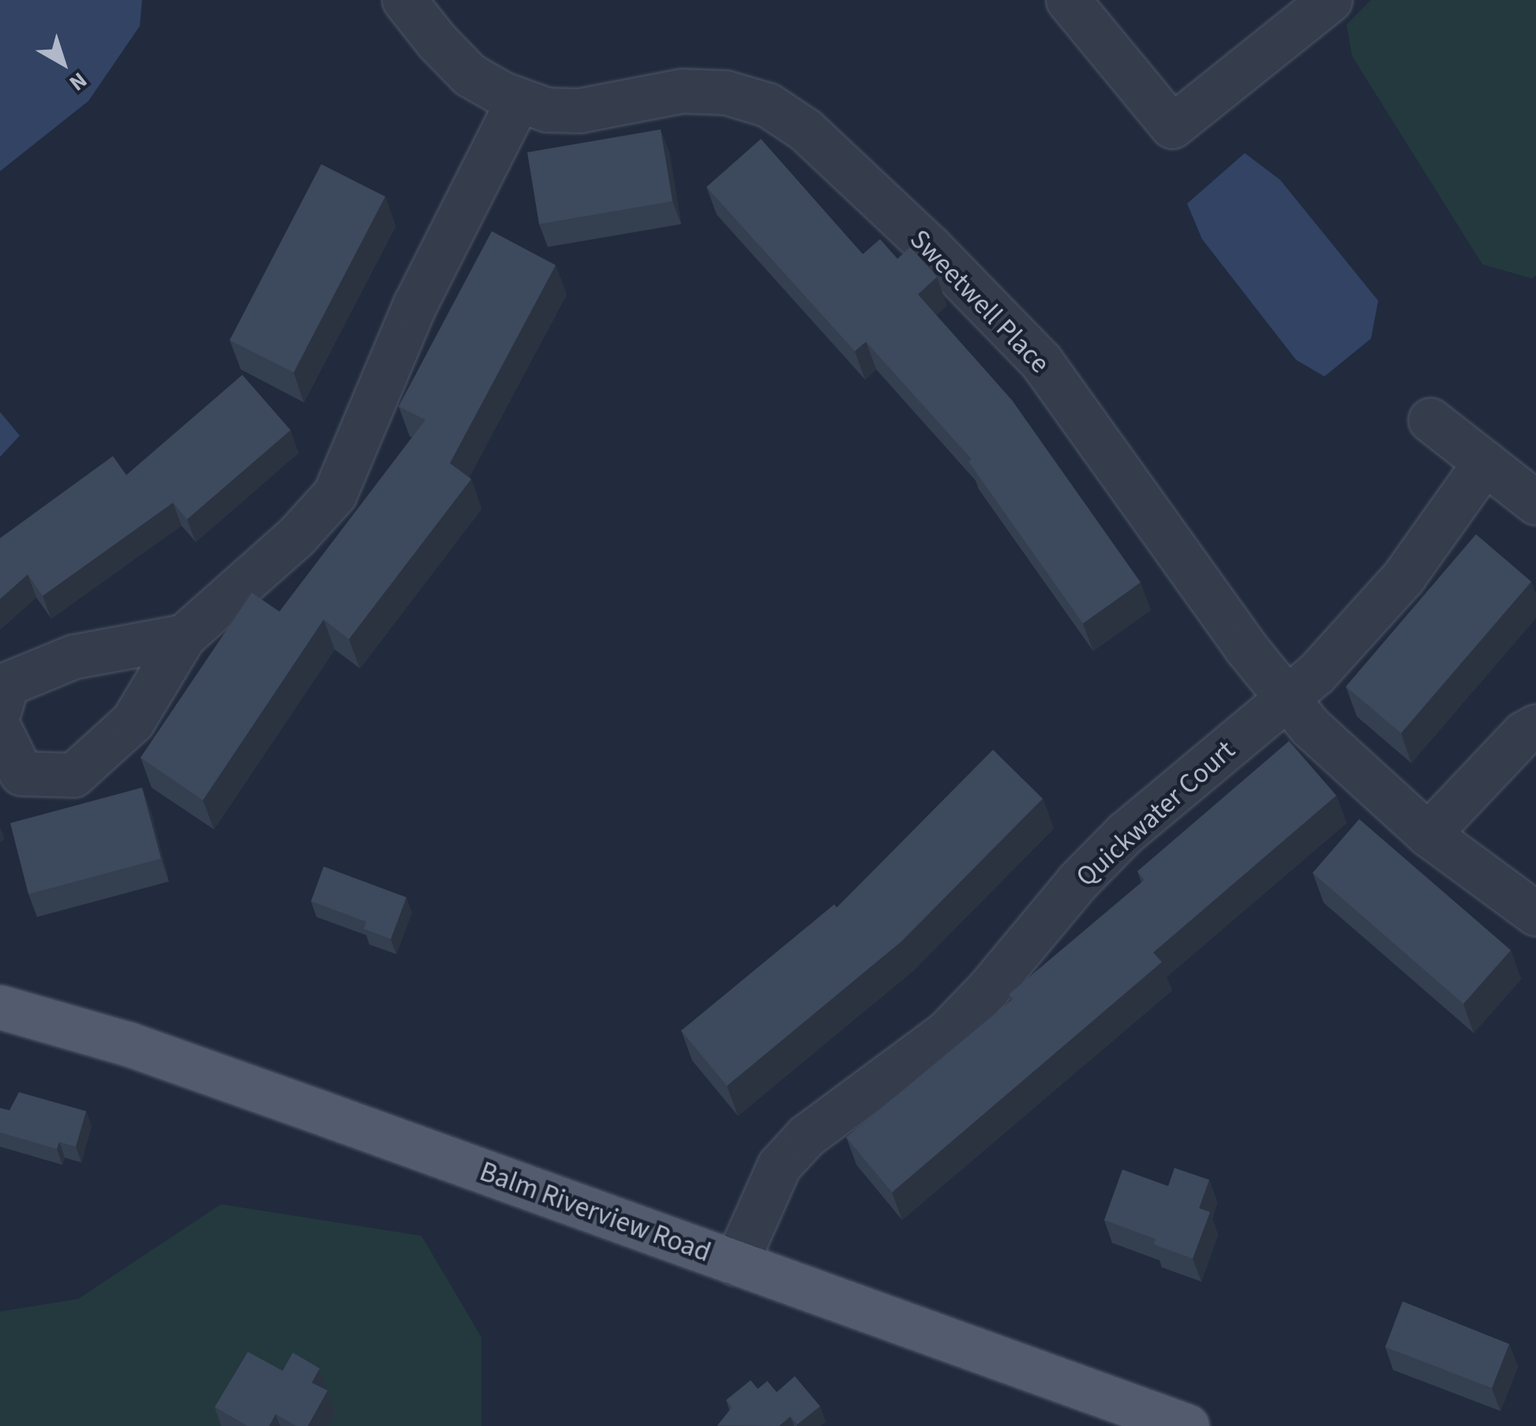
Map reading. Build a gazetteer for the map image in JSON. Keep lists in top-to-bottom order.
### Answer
{
  "streets": {
    "main road": ["Balm Riverview Road"],
    "street": ["Sweetwell Place", "Quickwater Court"]
  },
  "crossings": [
    ["Sweetwell Place", "Quickwater Court"],
    ["Quickwater Court", "Balm Riverview Road"]
  ],
  "north": "bottom right"
}
